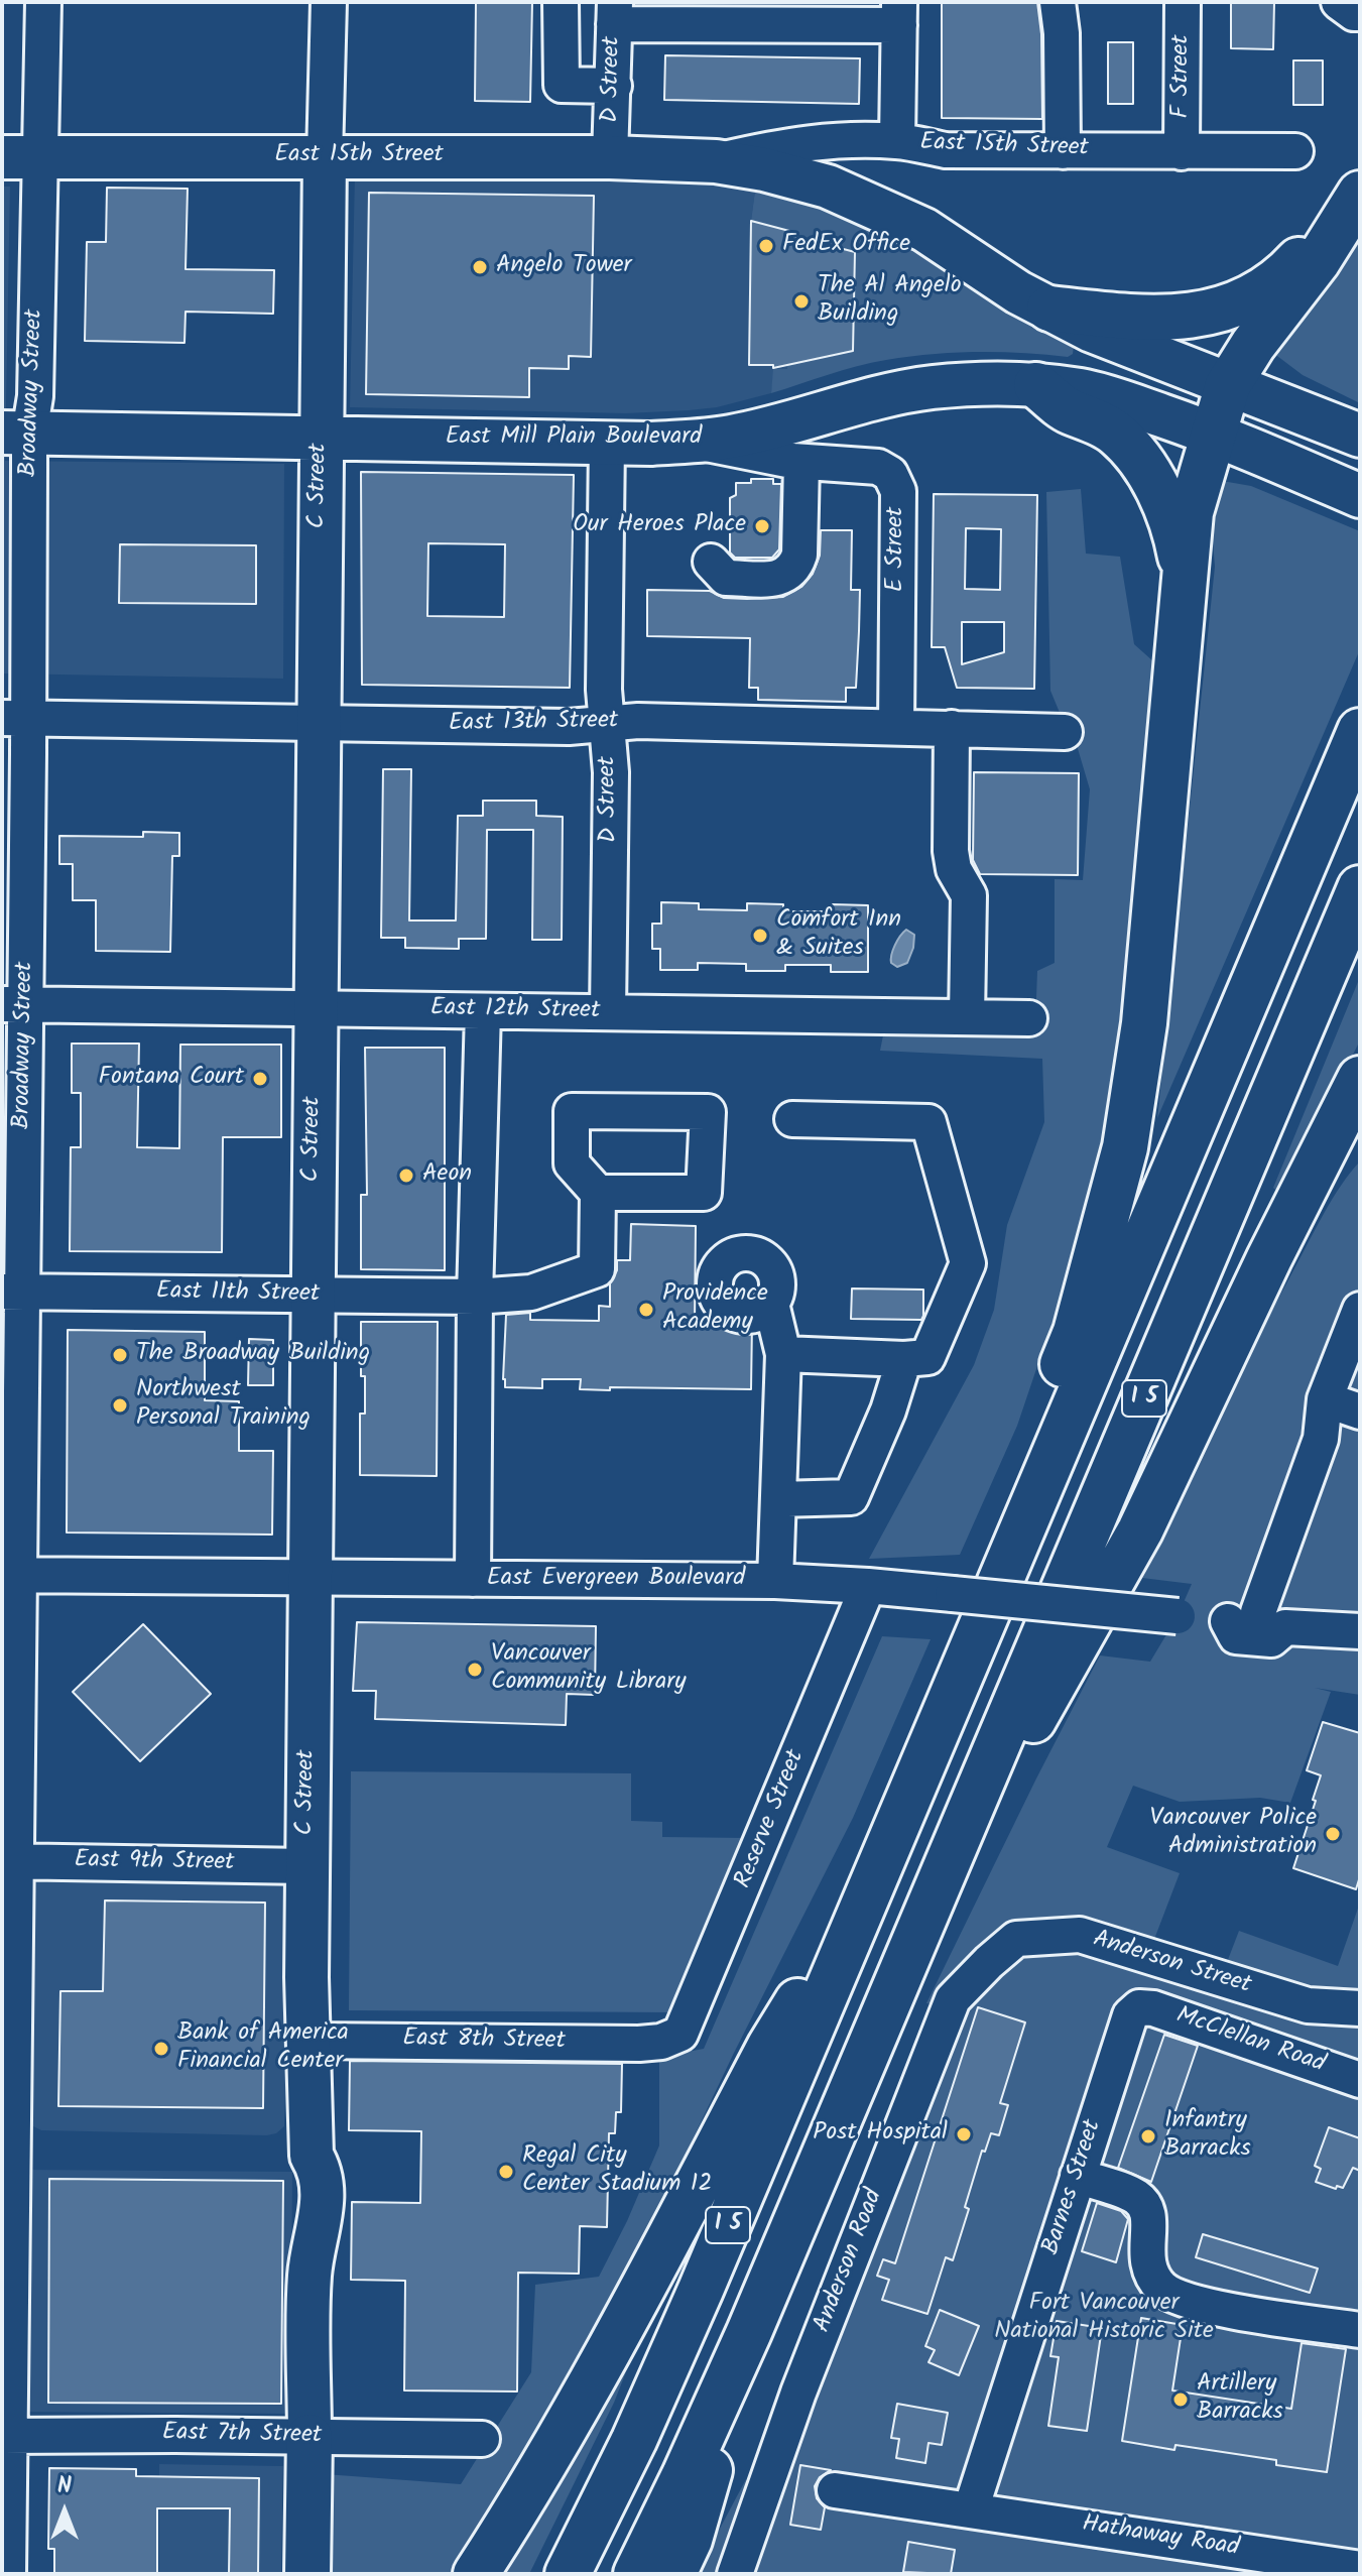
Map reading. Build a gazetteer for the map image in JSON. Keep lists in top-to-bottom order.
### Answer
{
  "streets": {
    "highway": ["I 5"],
    "main road": ["East 15th Street", "East Mill Plain Boulevard", "C Street"],
    "street": [
      "F Street",
      "D Street",
      "Broadway Street",
      "E Street",
      "East 13th Street",
      "East 12th Street",
      "East 11th Street",
      "East Evergreen Boulevard",
      "Reserve Street",
      "East 9th Street",
      "Anderson Street",
      "East 8th Street",
      "McClellan Road",
      "Barnes Street",
      "Anderson Road",
      "East 7th Street",
      "Hathaway Road"
    ]
  },
  "crossings": [
    ["F Street", "East 15th Street"],
    ["D Street", "East 15th Street"],
    ["D Street", "East Mill Plain Boulevard"],
    ["D Street", "East 13th Street"],
    ["D Street", "East 12th Street"],
    ["East 15th Street", "Broadway Street"],
    ["East 15th Street", "C Street"],
    ["Broadway Street", "East Mill Plain Boulevard"],
    ["Broadway Street", "East 13th Street"],
    ["Broadway Street", "East 12th Street"],
    ["Broadway Street", "East 11th Street"],
    ["Broadway Street", "East Evergreen Boulevard"],
    ["Broadway Street", "East 9th Street"],
    ["Broadway Street", "East 7th Street"],
    ["East Mill Plain Boulevard", "C Street"],
    ["East Mill Plain Boulevard", "E Street"],
    ["C Street", "East 13th Street"],
    ["C Street", "East 12th Street"],
    ["C Street", "East 11th Street"],
    ["C Street", "East Evergreen Boulevard"],
    ["C Street", "East 9th Street"],
    ["C Street", "East 8th Street"],
    ["C Street", "East 7th Street"],
    ["E Street", "East 13th Street"],
    ["East Evergreen Boulevard", "Reserve Street"],
    ["Reserve Street", "East 8th Street"],
    ["Anderson Street", "Anderson Road"],
    ["McClellan Road", "Barnes Street"],
    ["Barnes Street", "Hathaway Road"]
  ],
  "parks": ["Fort Vancouver National Historic Site"],
  "places": [
    "FedEx Office",
    "Angelo Tower",
    "The Al Angelo Building",
    "Our Heroes Place",
    "Comfort Inn & Suites",
    "Fontana Court",
    "Aeon",
    "Providence Academy",
    "The Broadway Building",
    "Northwest Personal Training",
    "Vancouver Community Library",
    "Vancouver Police Administration",
    "Bank of America Financial Center",
    "Post Hospital",
    "Infantry Barracks",
    "Regal City Center Stadium 12",
    "Artillery Barracks"
  ],
  "north": "top"
}
